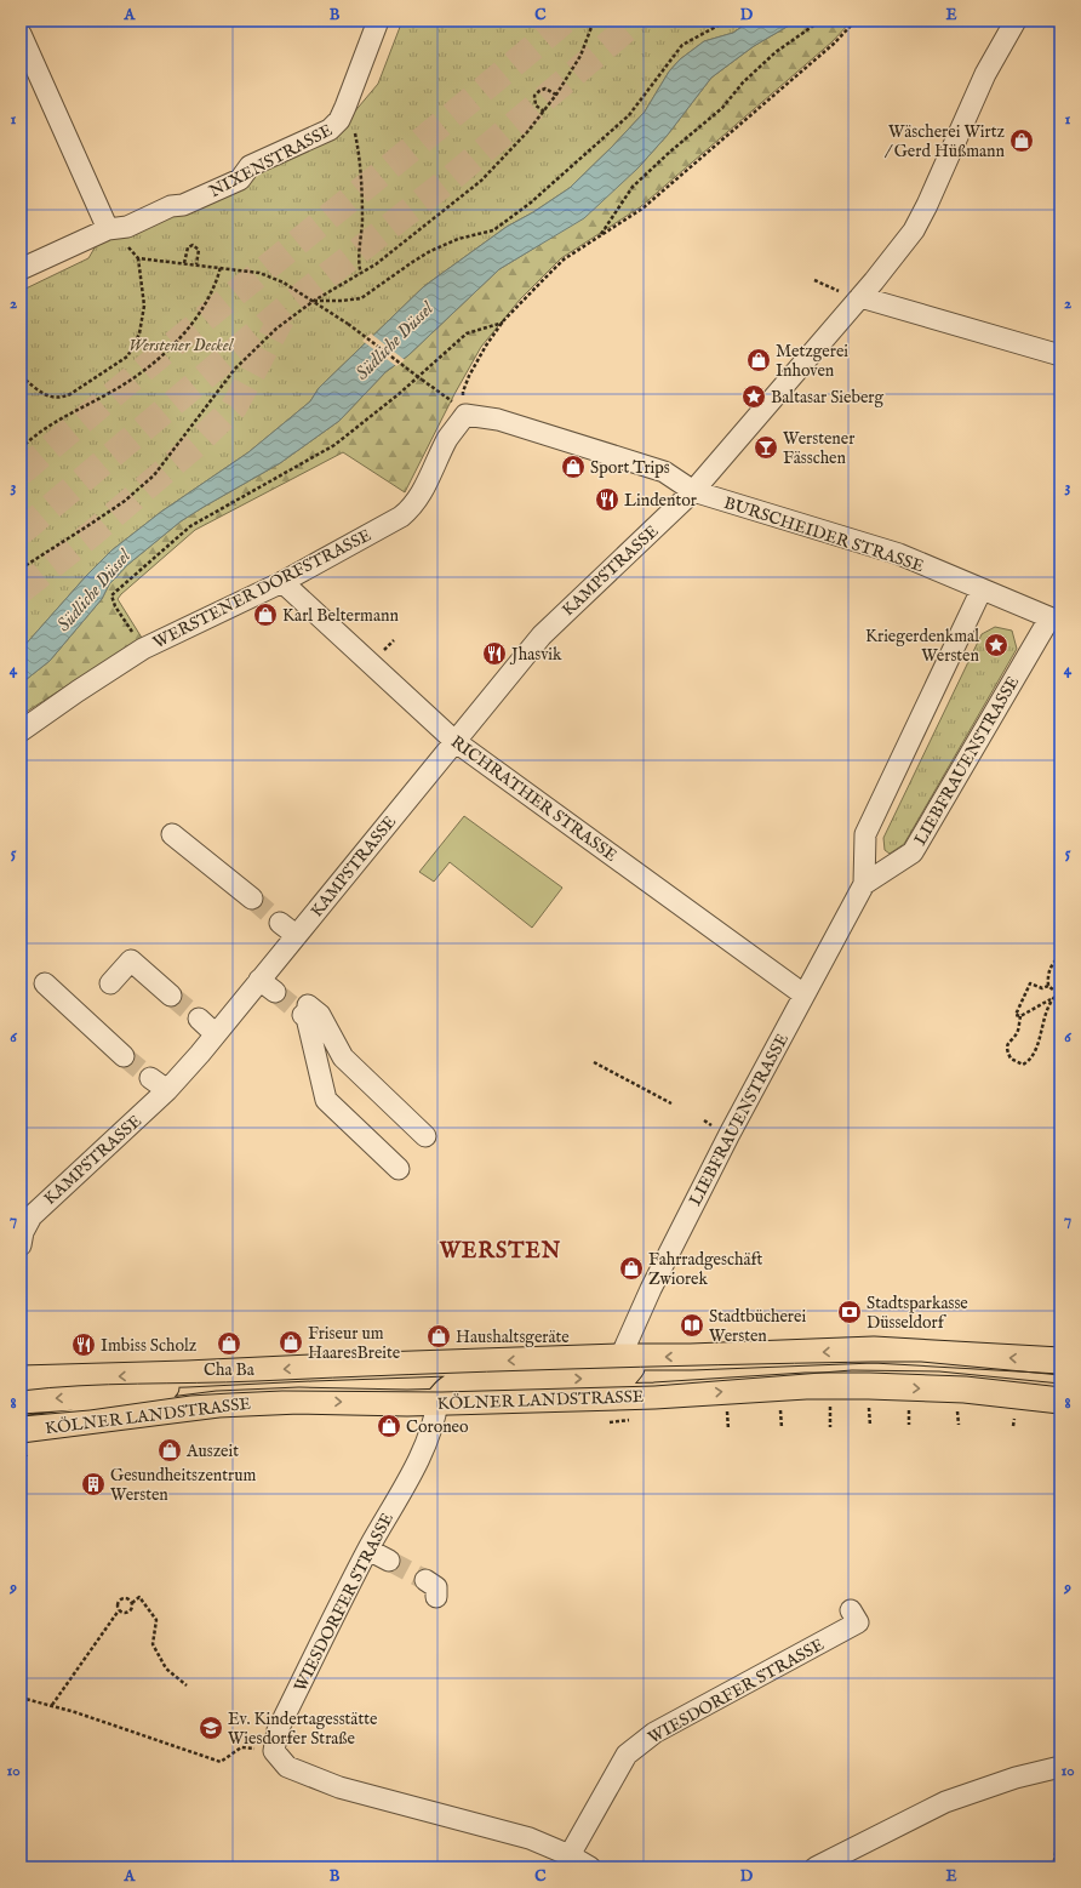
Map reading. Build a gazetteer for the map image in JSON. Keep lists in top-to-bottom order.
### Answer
{
  "streets": {
    "main road": ["KÖLNER LANDSTRASSE"],
    "street": [
      "NIXENSTRASSE",
      "BURSCHEIDER STRASSE",
      "KAMPSTRASSE",
      "WERSTENER DORFSTRASSE",
      "LIEBFRAUENSTRASSE",
      "RICHRATHER STRASSE",
      "WIESDORFER STRASSE"
    ]
  },
  "crossings": [
    ["BURSCHEIDER STRASSE", "KAMPSTRASSE"],
    ["BURSCHEIDER STRASSE", "LIEBFRAUENSTRASSE"],
    ["KAMPSTRASSE", "RICHRATHER STRASSE"],
    ["WERSTENER DORFSTRASSE", "RICHRATHER STRASSE"],
    ["LIEBFRAUENSTRASSE", "RICHRATHER STRASSE"],
    ["LIEBFRAUENSTRASSE", "KÖLNER LANDSTRASSE"],
    ["KÖLNER LANDSTRASSE", "WIESDORFER STRASSE"]
  ],
  "districts": ["WERSTEN"],
  "water": ["Südliche Düssel"],
  "parks": ["Werstener Deckel"],
  "places": {
    "shop": [
      "Wäscherei Wirtz / Gerd Hüßmann",
      "Metzgerei Inhoven",
      "Sport Trips",
      "Karl Beltermann",
      "Fahrradgeschäft Zwiorek",
      "Haushaltsgeräte",
      "Friseur um HaaresBreite",
      "Cha Ba",
      "Coroneo",
      "Auszeit"
    ],
    "place": ["Baltasar Sieberg", "Kriegerdenkmal Wersten"],
    "bar": ["Werstener Fässchen"],
    "restaurant": ["Lindentor", "Jhasvik", "Imbiss Scholz"],
    "bank": ["Stadtsparkasse Düsseldorf"],
    "library": ["Stadtbücherei Wersten"],
    "building": ["Gesundheitszentrum Wersten"],
    "school or university": ["Ev. Kindertagesstätte Wiesdorfer Straße"]
  },
  "grid": {
    "columns": [
      "A",
      "B",
      "C",
      "D",
      "E"
    ],
    "rows": [
      "1",
      "2",
      "3",
      "4",
      "5",
      "6",
      "7",
      "8",
      "9",
      "10"
    ]
  }
}
